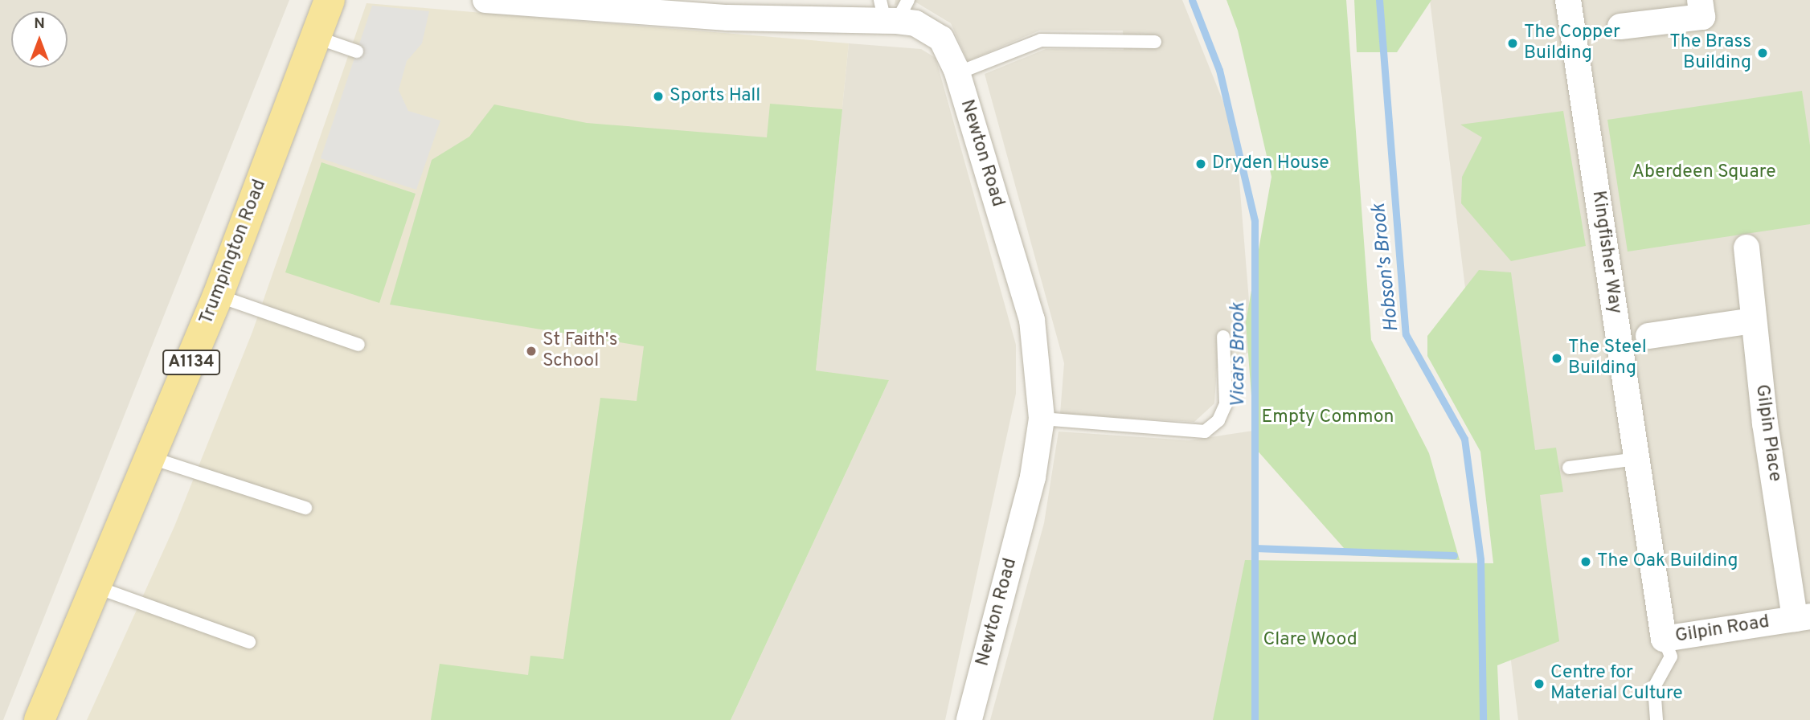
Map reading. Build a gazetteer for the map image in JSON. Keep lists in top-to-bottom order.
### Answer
{
  "streets": {
    "main road": ["Trumpington Road", "A1134"],
    "street": [
      "Newton Road",
      "Kingfisher Way",
      "Gilpin Place",
      "Gilpin Road"
    ]
  },
  "crossings": [
    ["Kingfisher Way", "Gilpin Road"],
    ["Gilpin Place", "Gilpin Road"]
  ],
  "water": ["Hobson's Brook", "Vicars Brook"],
  "parks": ["Aberdeen Square", "Empty Common", "Clare Wood"],
  "places": [
    "The Copper Building",
    "The Brass Building",
    "Sports Hall",
    "Dryden House",
    "St Faith's School",
    "The Steel Building",
    "The Oak Building",
    "Centre for Material Culture"
  ],
  "north": "top"
}
